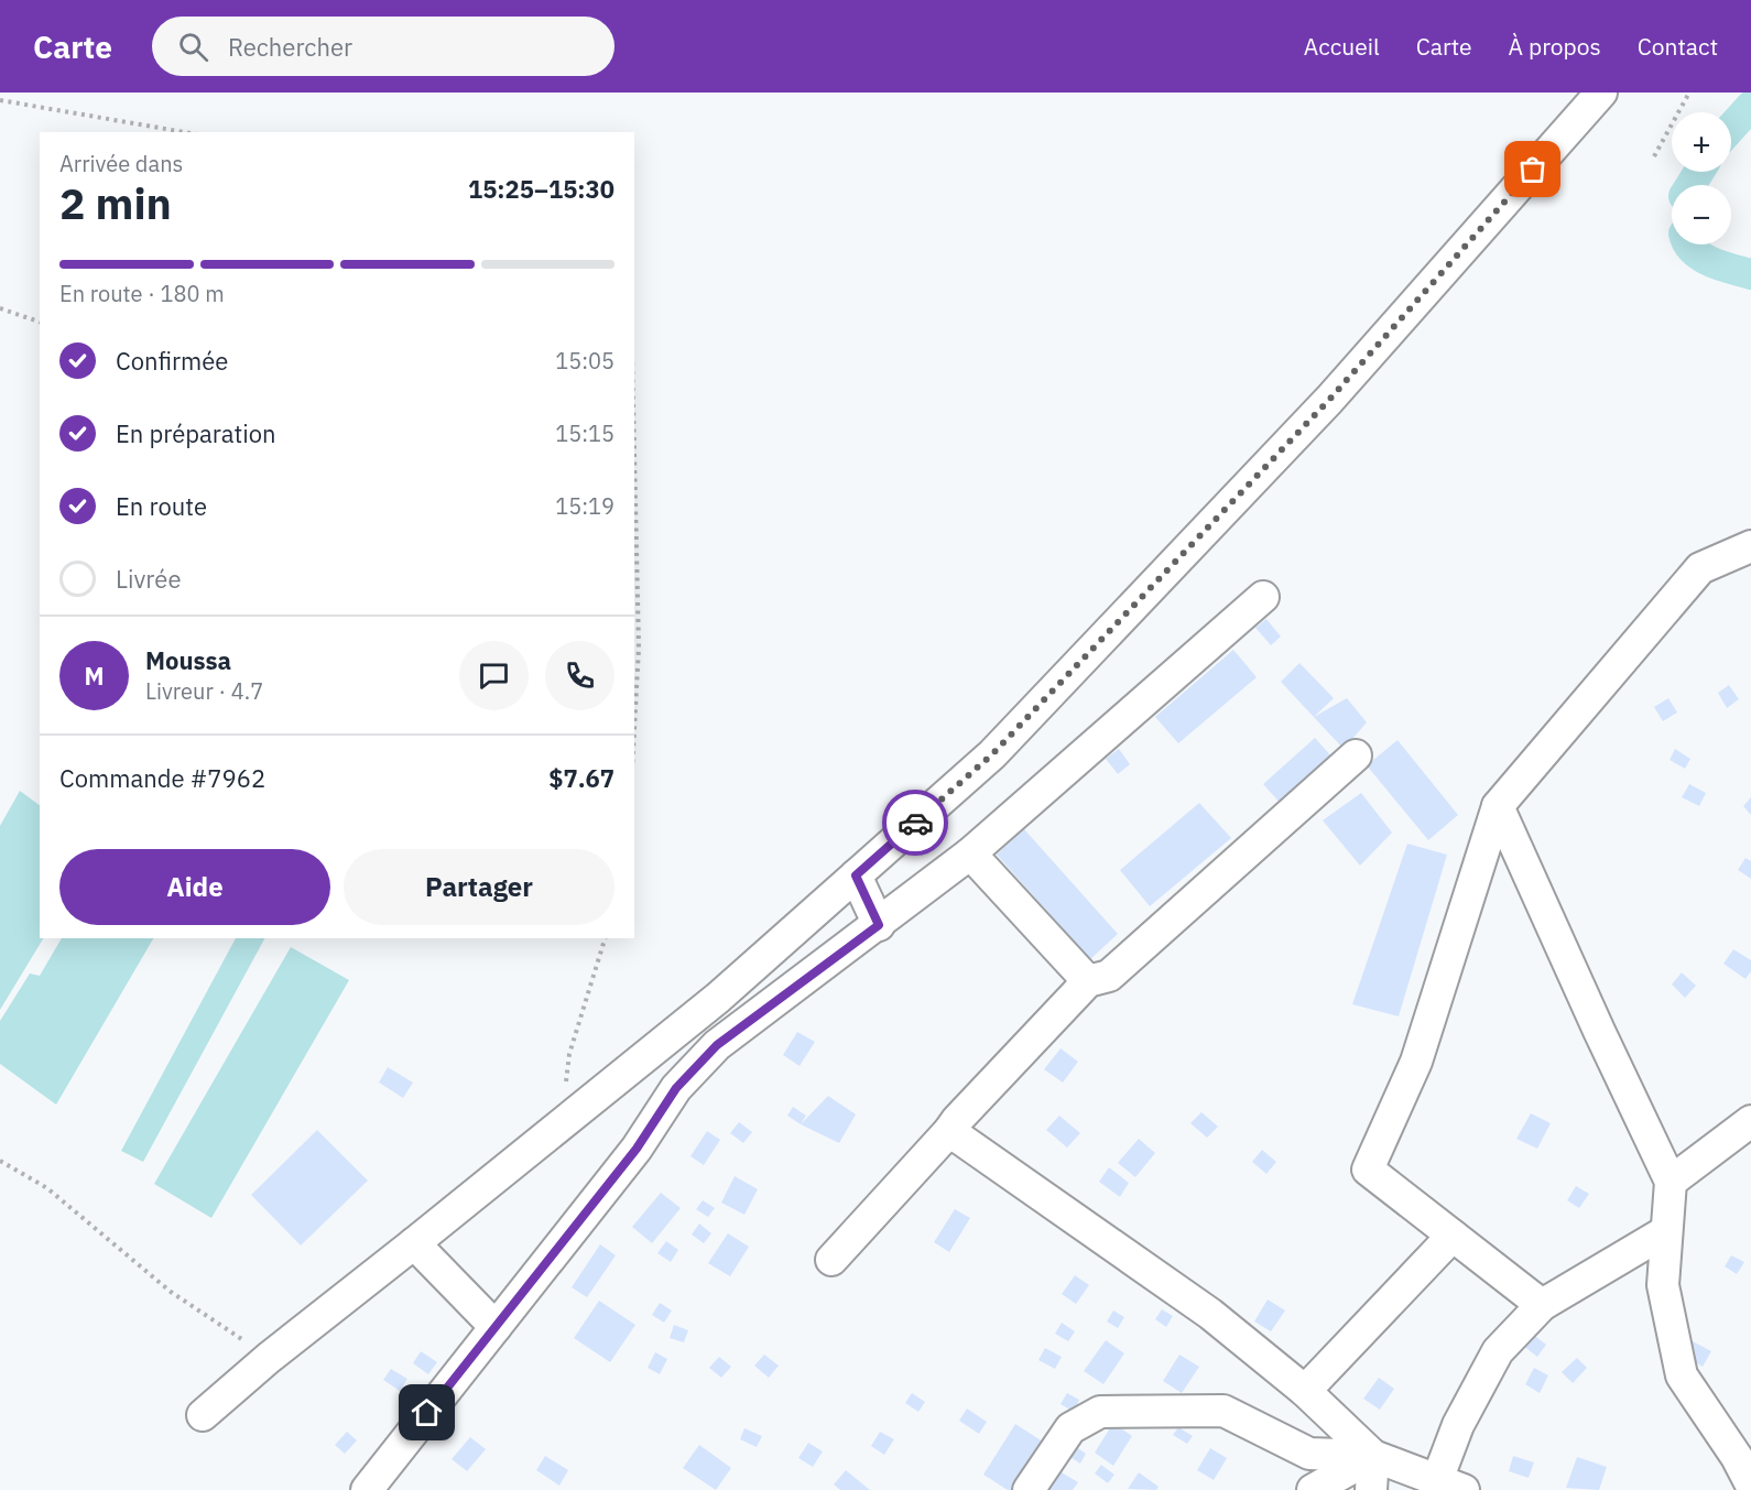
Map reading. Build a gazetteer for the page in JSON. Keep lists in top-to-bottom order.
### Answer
{
  "page": {
    "header": "Carte",
    "search": "Rechercher",
    "nav": [
      "Accueil",
      "Carte",
      "À propos",
      "Contact"
    ],
    "map_buttons": ["+", "−"],
    "heading": ["2 min", "Arrivée dans", "15:25–15:30"],
    "panel": [
      "Moussa",
      "Livreur · 4.7",
      "Commande #7962",
      "$7.67"
    ],
    "bar": "En route · 180 m",
    "list": [
      ["Confirmée", "15:05"],
      ["En préparation", "15:15"],
      ["En route", "15:19"],
      "Livrée"
    ],
    "round": "M",
    "buttons": ["Aide", "Partager"]
  }
}
